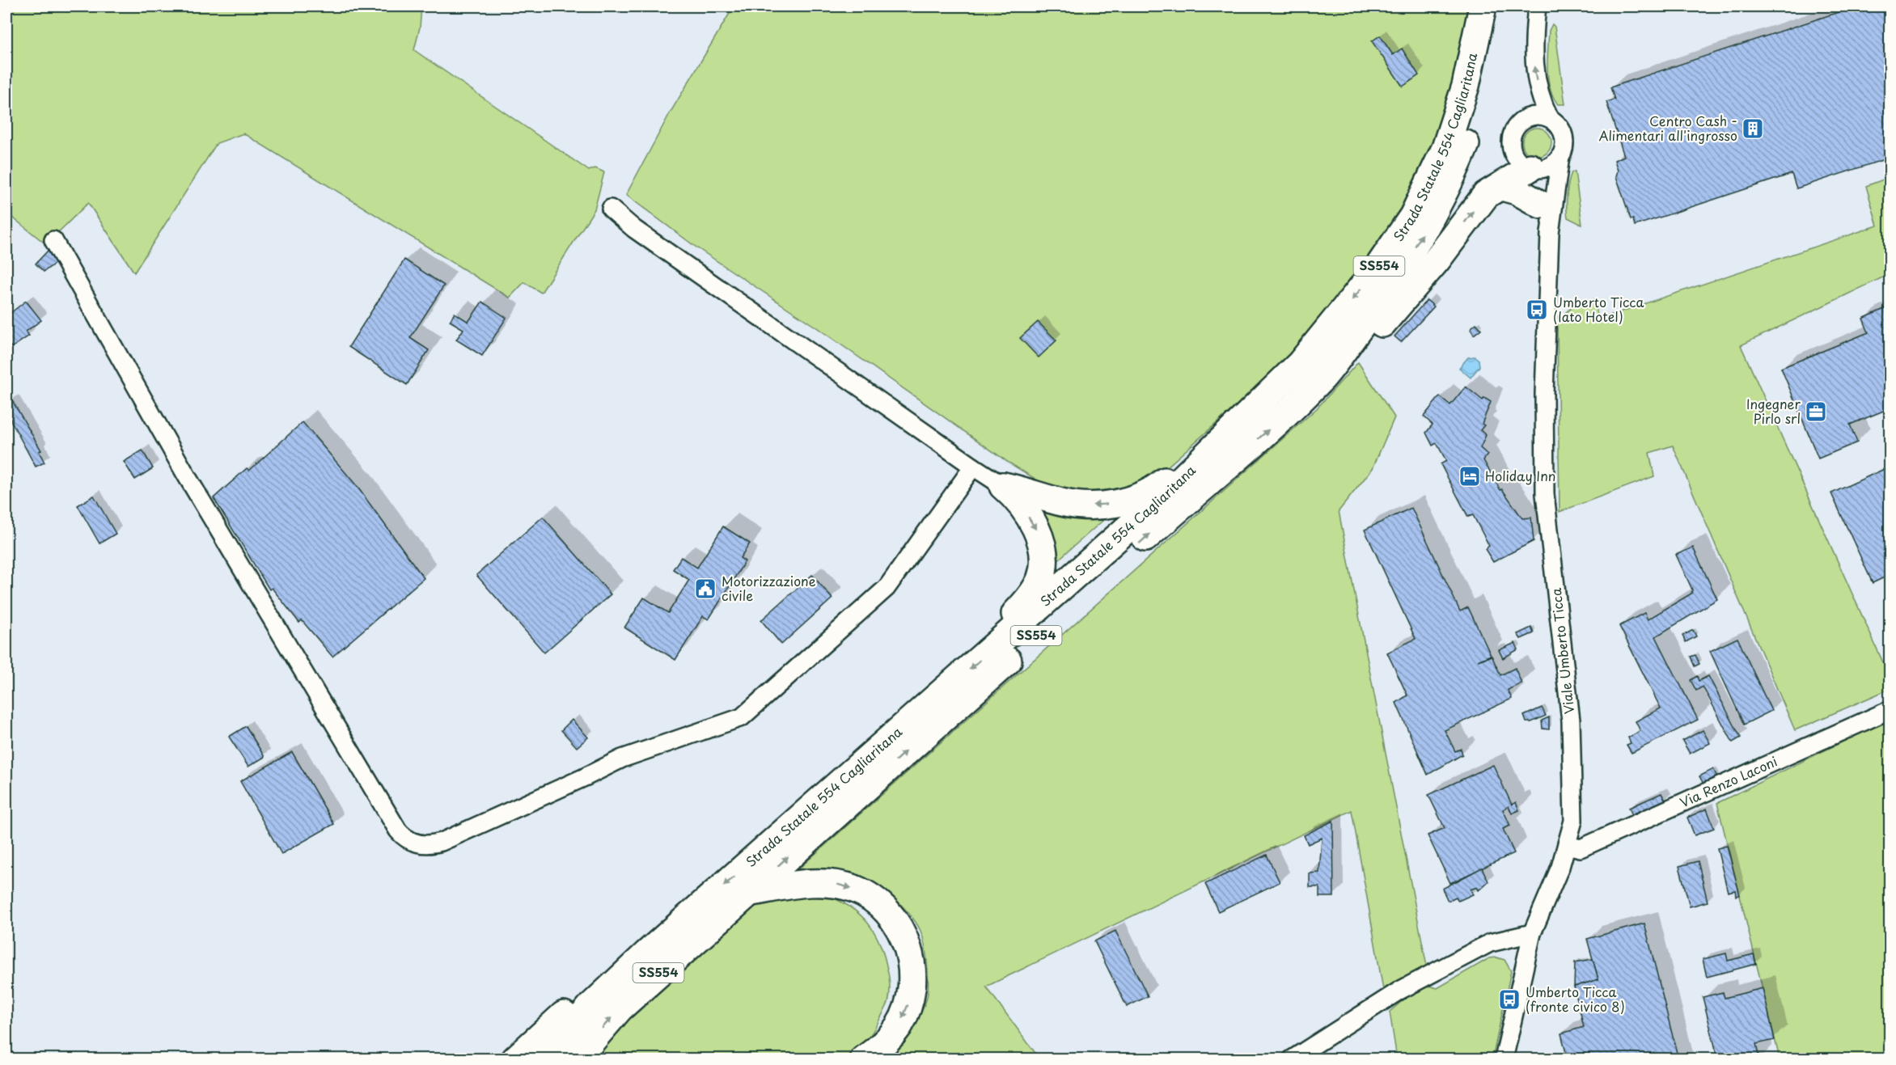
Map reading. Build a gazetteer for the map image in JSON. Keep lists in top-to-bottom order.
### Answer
{
  "streets": {
    "highway": ["Strada Statale 554 Cagliaritana", "SS554"],
    "street": ["Viale Umberto Ticca", "Via Renzo Laconi"]
  },
  "crossings": [
    ["Viale Umberto Ticca", "Via Renzo Laconi"]
  ],
  "places": {
    "building": ["Centro Cash - Alimentari all'ingrosso"],
    "bus stop": ["Umberto Ticca (lato Hotel)", "Umberto Ticca (fronte civico 8)"],
    "office": ["Ingegner Pirlo srl"],
    "hotel": ["Holiday Inn"],
    "public building": ["Motorizzazione civile"]
  }
}
